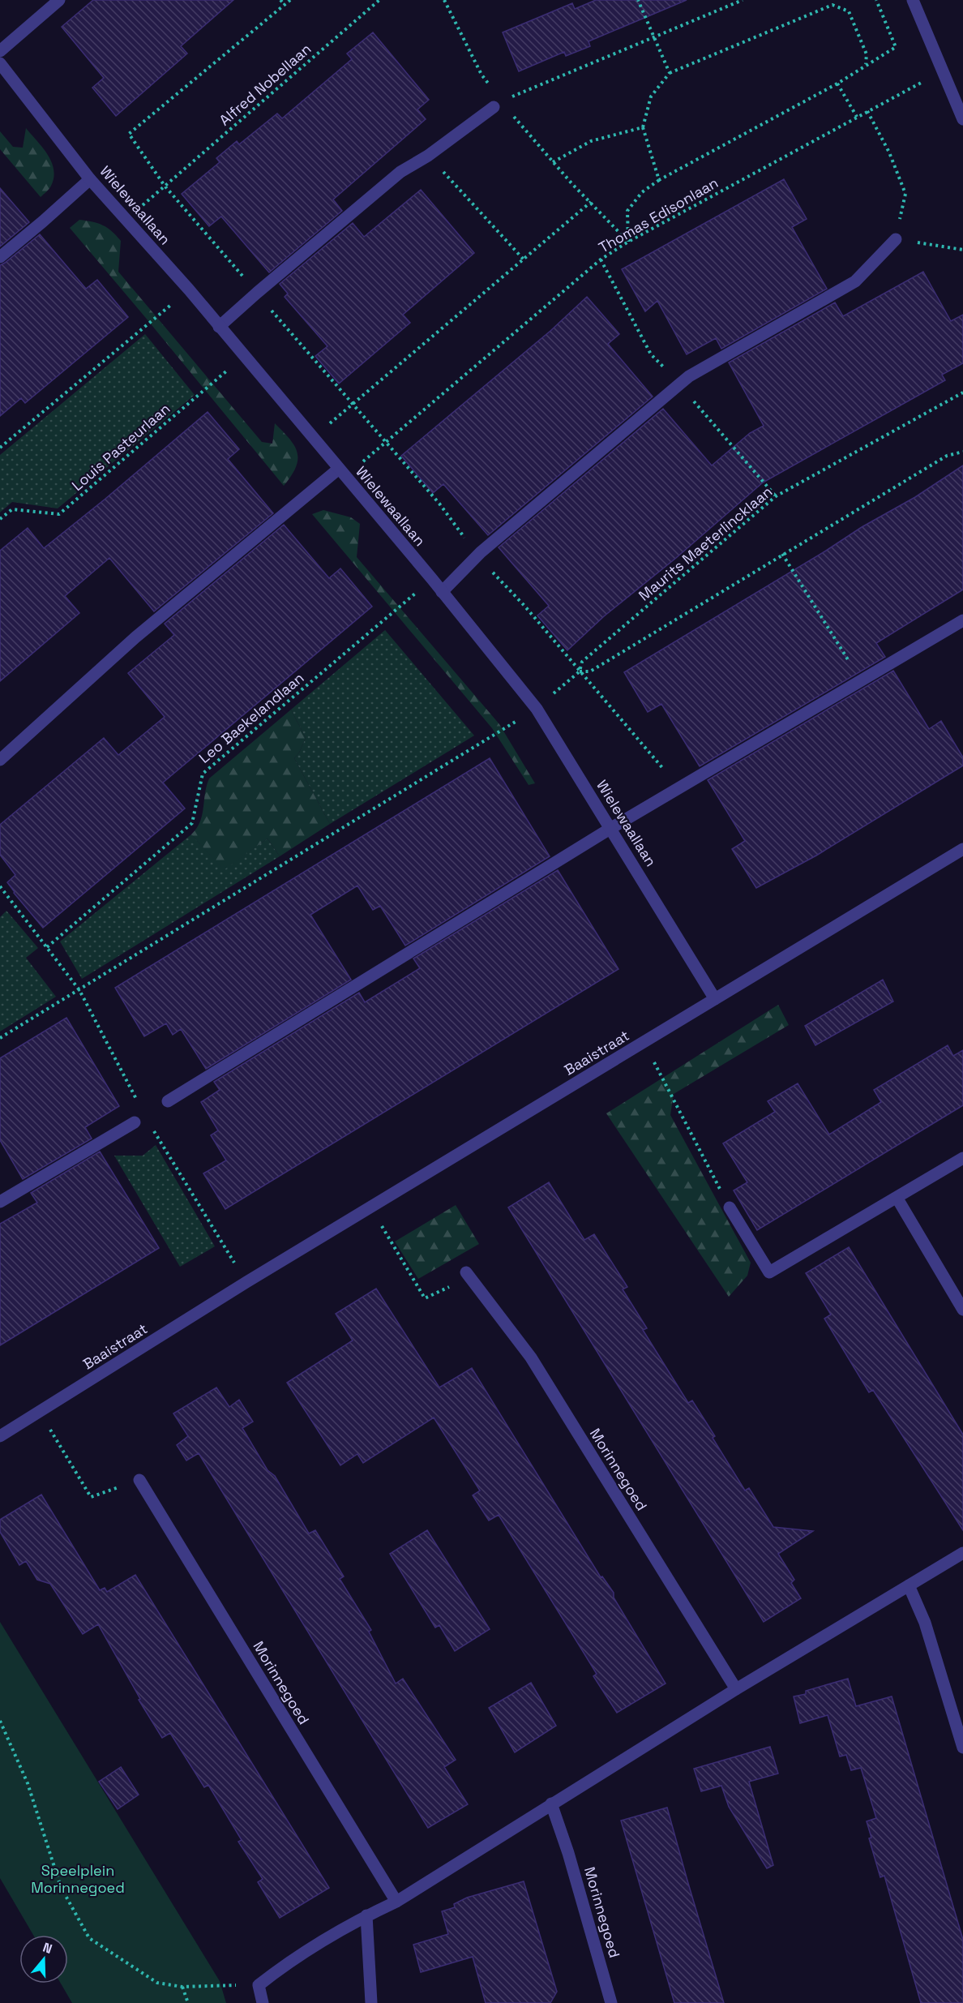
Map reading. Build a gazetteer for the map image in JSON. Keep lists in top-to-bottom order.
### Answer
{
  "streets": {
    "street": ["Wielewaallaan", "Baaistraat", "Morinnegoed"],
    "path": [
      "Alfred Nobellaan",
      "Thomas Edisonlaan",
      "Louis Pasteurlaan",
      "Maurits Maeterlincklaan",
      "Leo Baekelandlaan"
    ]
  },
  "crossings": [
    ["Alfred Nobellaan", "Wielewaallaan"],
    ["Wielewaallaan", "Thomas Edisonlaan"],
    ["Wielewaallaan", "Louis Pasteurlaan"],
    ["Wielewaallaan", "Maurits Maeterlincklaan"],
    ["Wielewaallaan", "Leo Baekelandlaan"],
    ["Wielewaallaan", "Baaistraat"]
  ],
  "parks": ["Speelplein Morinnegoed"],
  "north": "top"
}
